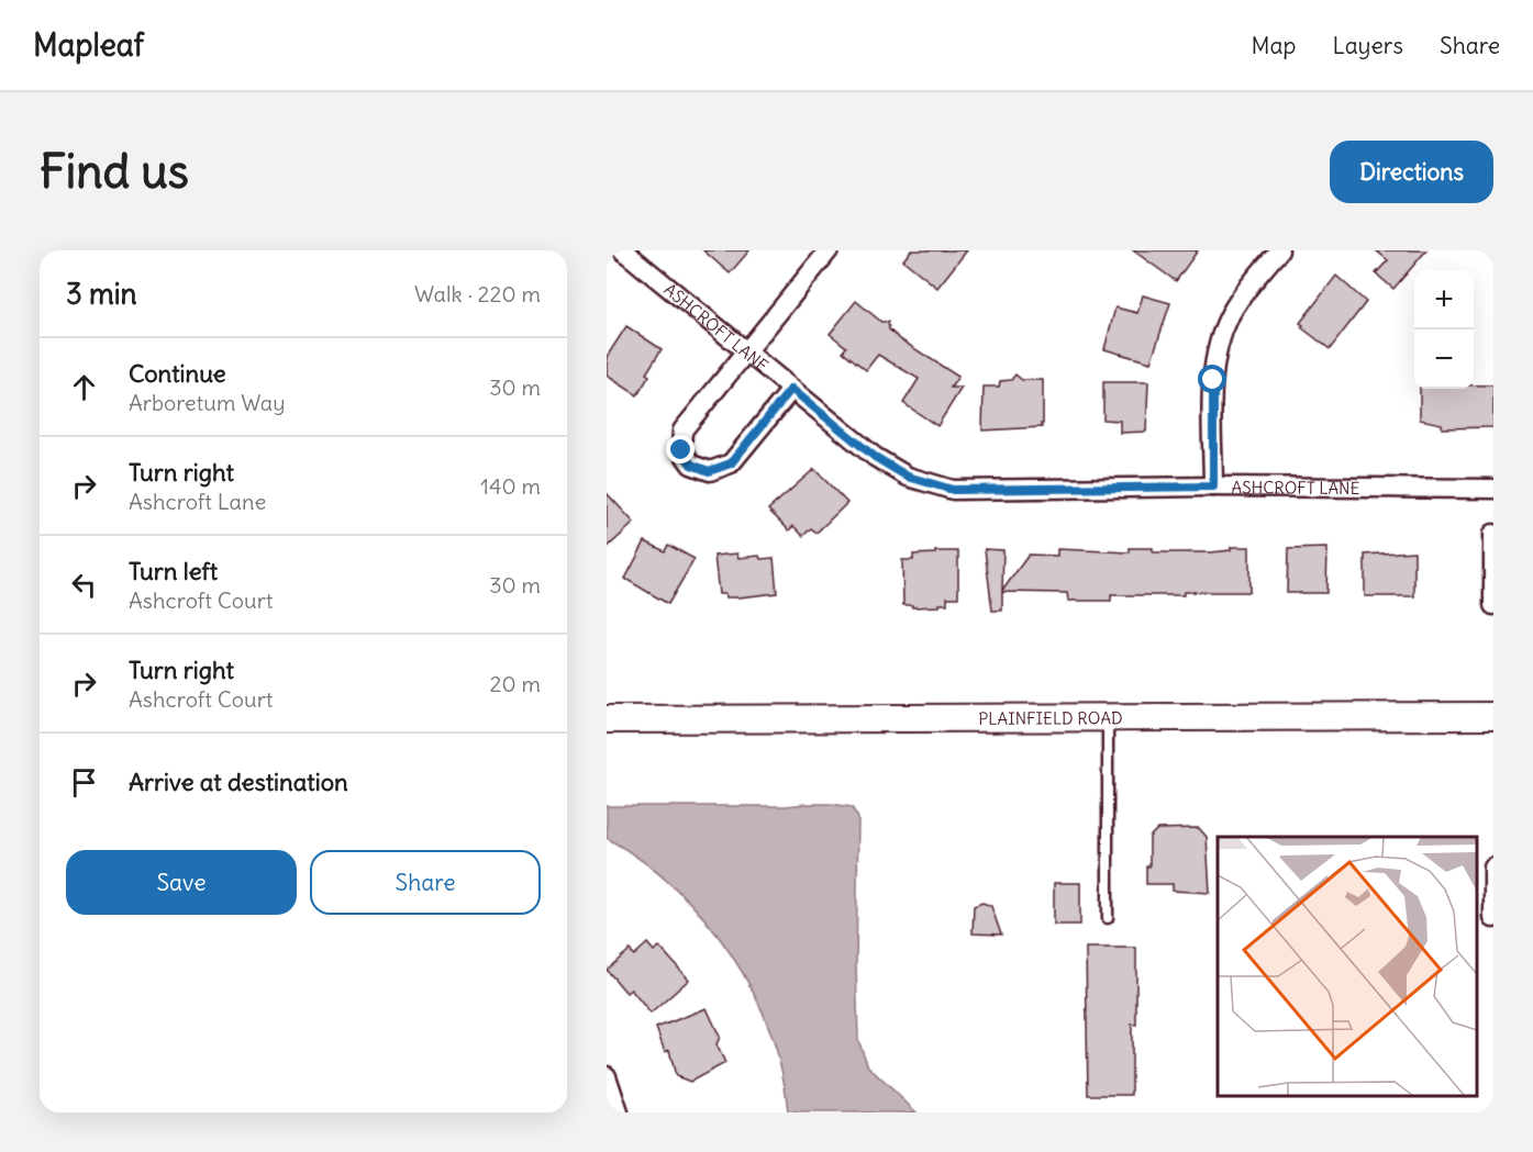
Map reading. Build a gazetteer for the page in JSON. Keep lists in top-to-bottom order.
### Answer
{
  "streets": {
    "main road": ["PLAINFIELD ROAD"],
    "street": ["ASHCROFT LANE"]
  },
  "page": {
    "header": "Mapleaf",
    "nav": ["Map", "Layers", "Share"],
    "buttons": [
      "Directions",
      ["Save", "Share"]
    ],
    "title": "Find us",
    "heading": ["3 min", "Walk · 220 m"],
    "map_buttons": ["+", "−"],
    "list": [
      ["Continue", "Arboretum Way", "30 m"],
      ["Turn right", "Ashcroft Lane", "140 m"],
      ["Turn left", "Ashcroft Court", "30 m"],
      ["Turn right", "Ashcroft Court", "20 m"],
      "Arrive at destination"
    ]
  }
}
